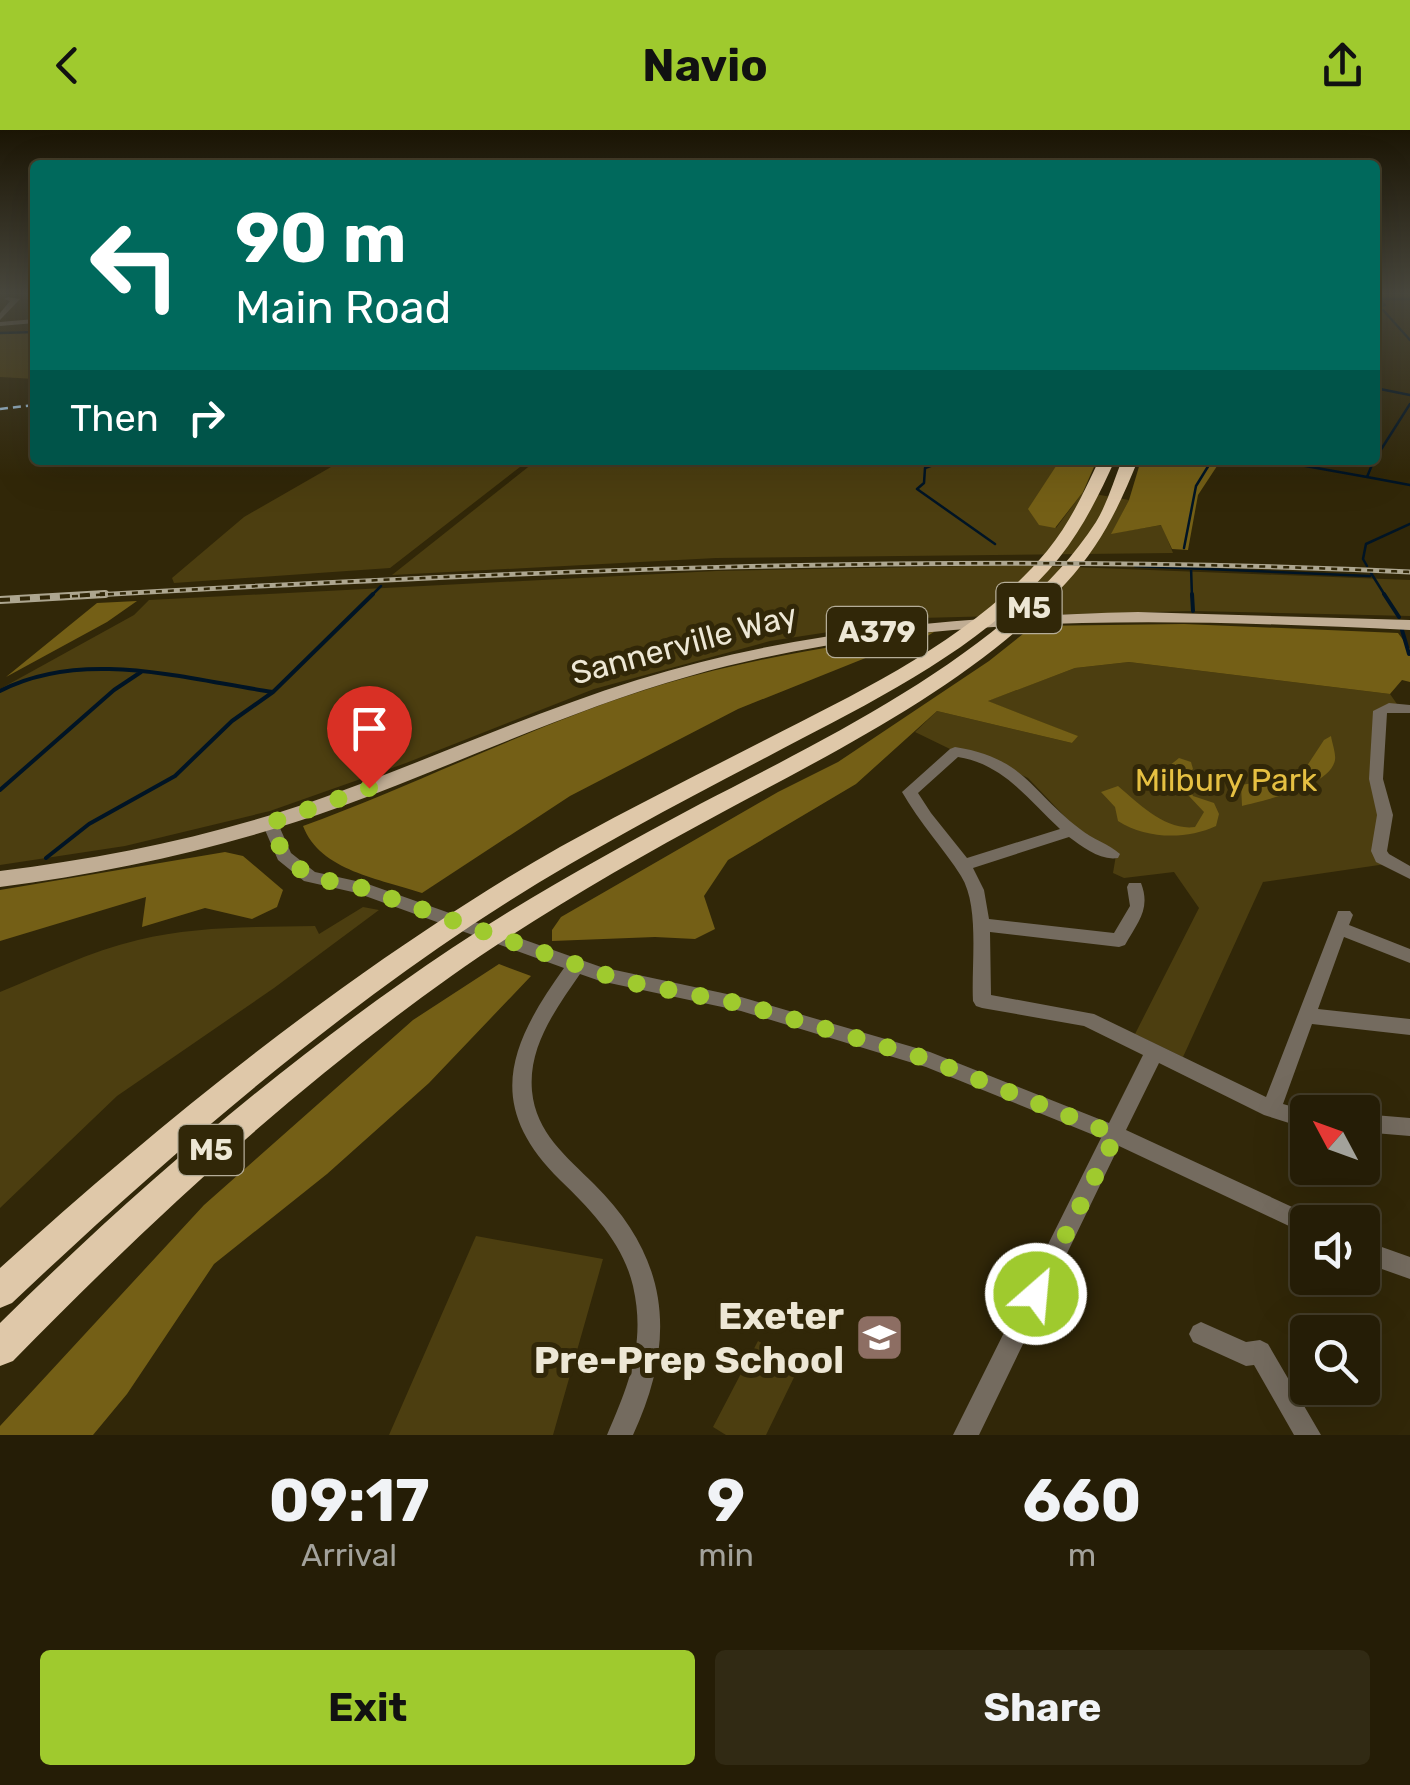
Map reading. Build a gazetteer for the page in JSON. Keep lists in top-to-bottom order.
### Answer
{
  "streets": {
    "highway": ["M5"],
    "main road": ["A379", "Sannerville Way"]
  },
  "parks": ["Milbury Park"],
  "places": {
    "school or university": ["Exeter Pre-Prep School"]
  },
  "north": "top left",
  "page": {
    "header": "Navio",
    "turn": ["90 m", "Main Road"],
    "then": "Then",
    "eta": [
      "09:17",
      "Arrival",
      "9",
      "min",
      "660",
      "m"
    ],
    "buttons": ["Exit", "Share"]
  }
}
